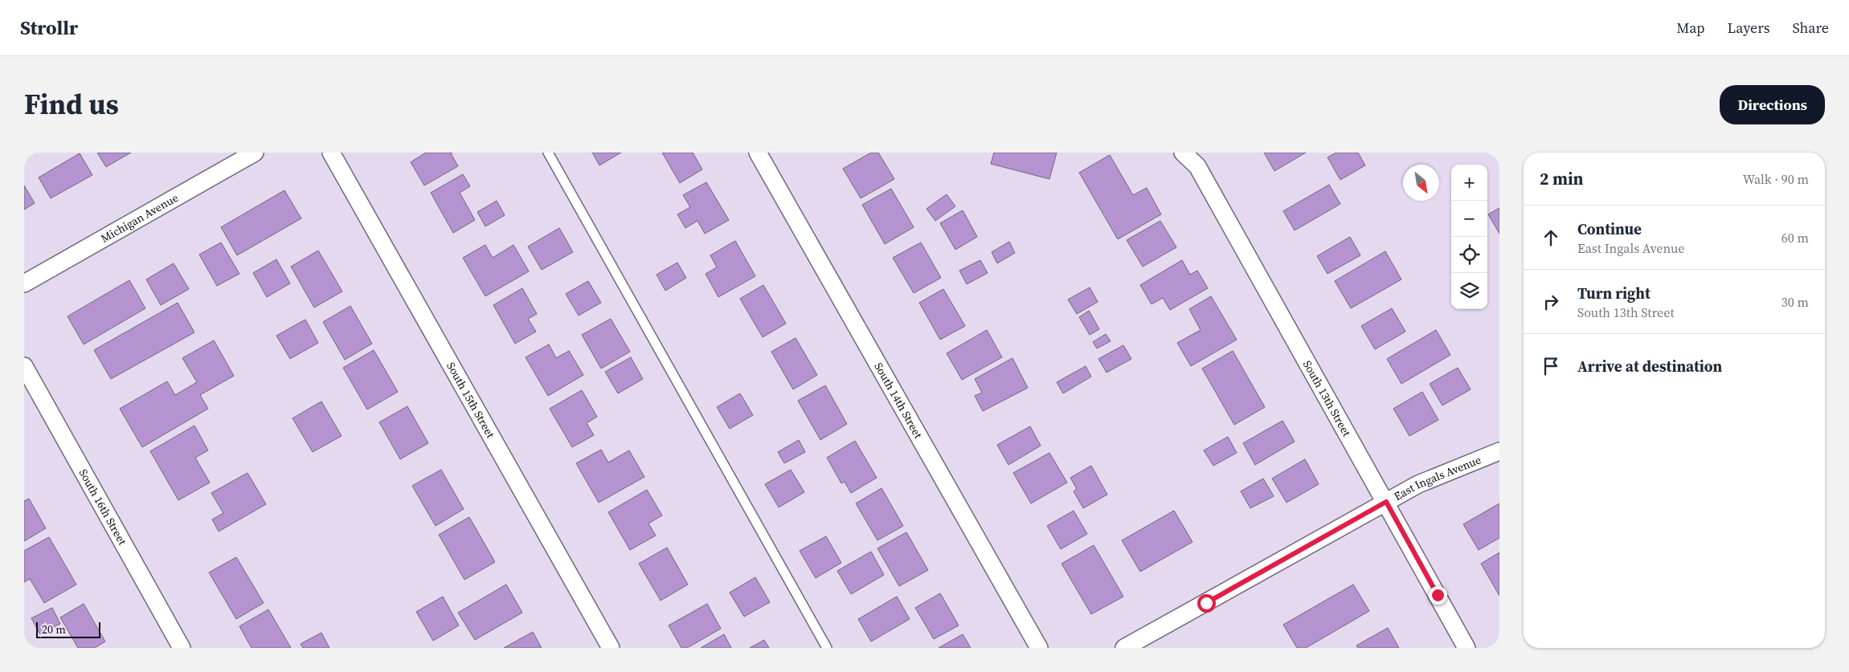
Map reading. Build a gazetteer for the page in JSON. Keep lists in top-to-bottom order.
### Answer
{
  "streets": {
    "street": [
      "Michigan Avenue",
      "South 13th Street",
      "South 15th Street",
      "South 14th Street",
      "East Ingals Avenue",
      "South 16th Street"
    ]
  },
  "crossings": [
    ["South 13th Street", "East Ingals Avenue"]
  ],
  "scale_bar": "20 m",
  "north": "bottom right",
  "page": {
    "header": "Strollr",
    "nav": ["Map", "Layers", "Share"],
    "title": "Find us",
    "buttons": "Directions",
    "heading": ["2 min", "Walk · 90 m"],
    "map_buttons": ["+", "−"],
    "list": [
      ["Continue", "East Ingals Avenue", "60 m"],
      ["Turn right", "South 13th Street", "30 m"],
      "Arrive at destination"
    ],
    "scale": "20 m"
  }
}
